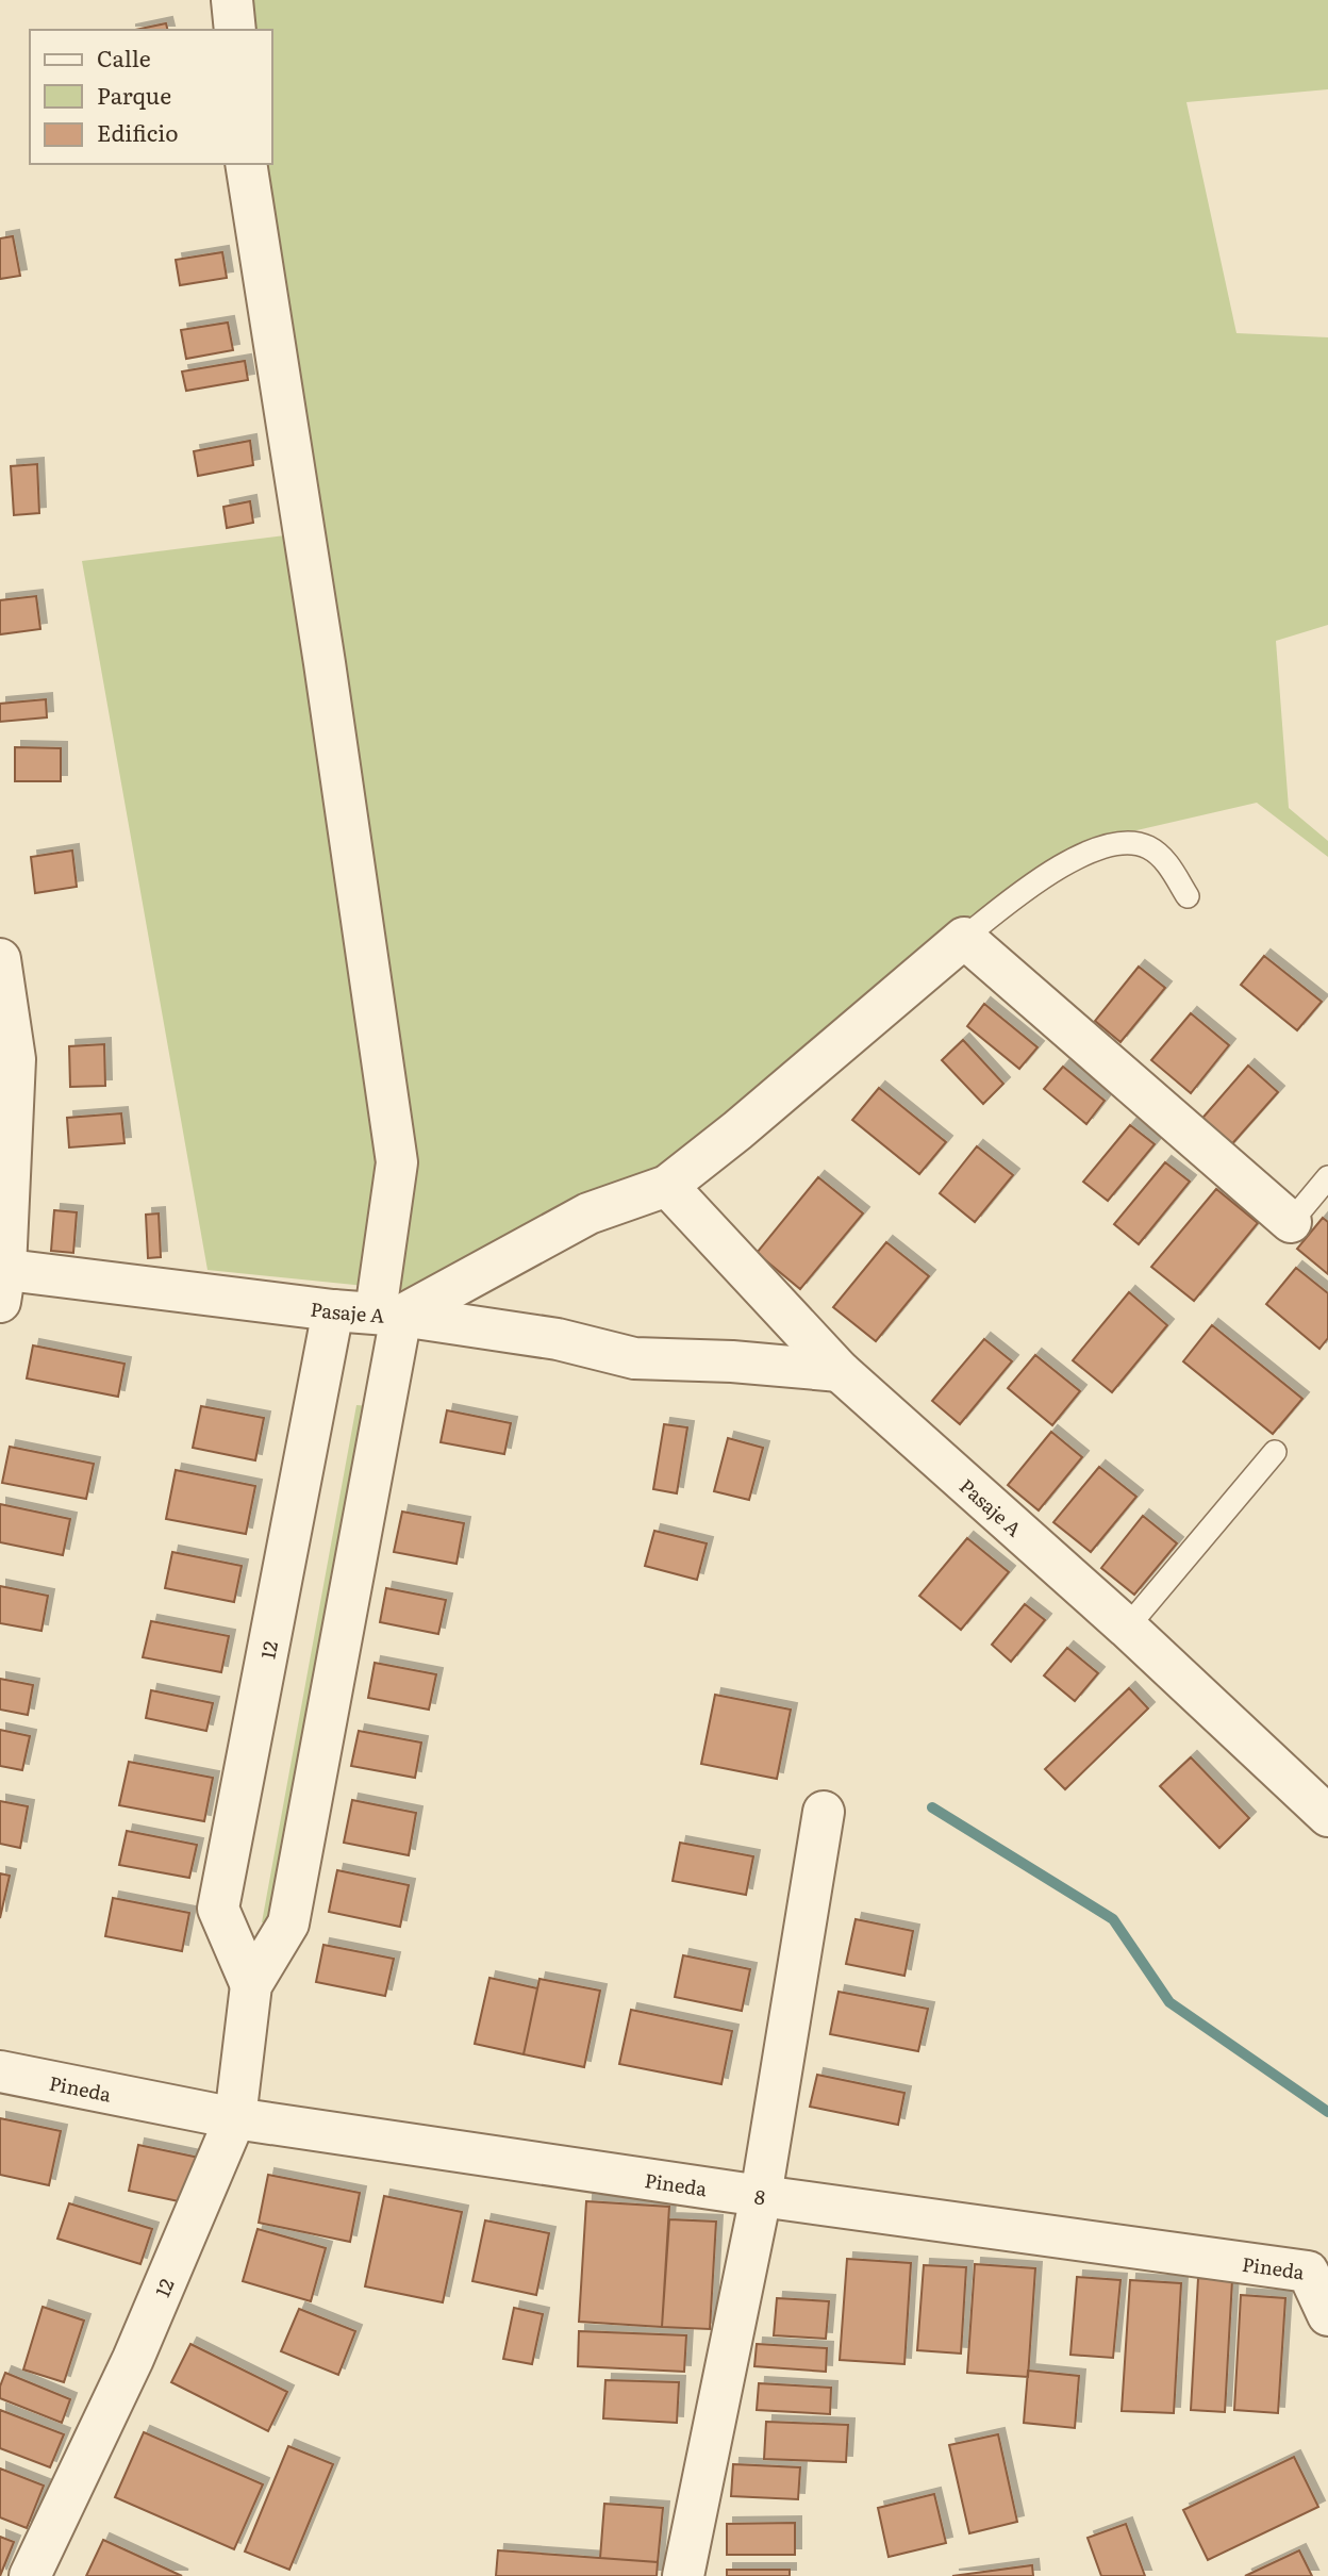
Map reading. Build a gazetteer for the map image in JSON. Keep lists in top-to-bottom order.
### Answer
{
  "streets": {
    "street": [
      "Pasaje A",
      "12",
      "Pineda",
      "8"
    ]
  },
  "crossings": [
    ["Pasaje A", "12"],
    ["12", "Pineda"],
    ["Pineda", "8"]
  ],
  "legend": ["Calle", "Parque", "Edificio"]
}
